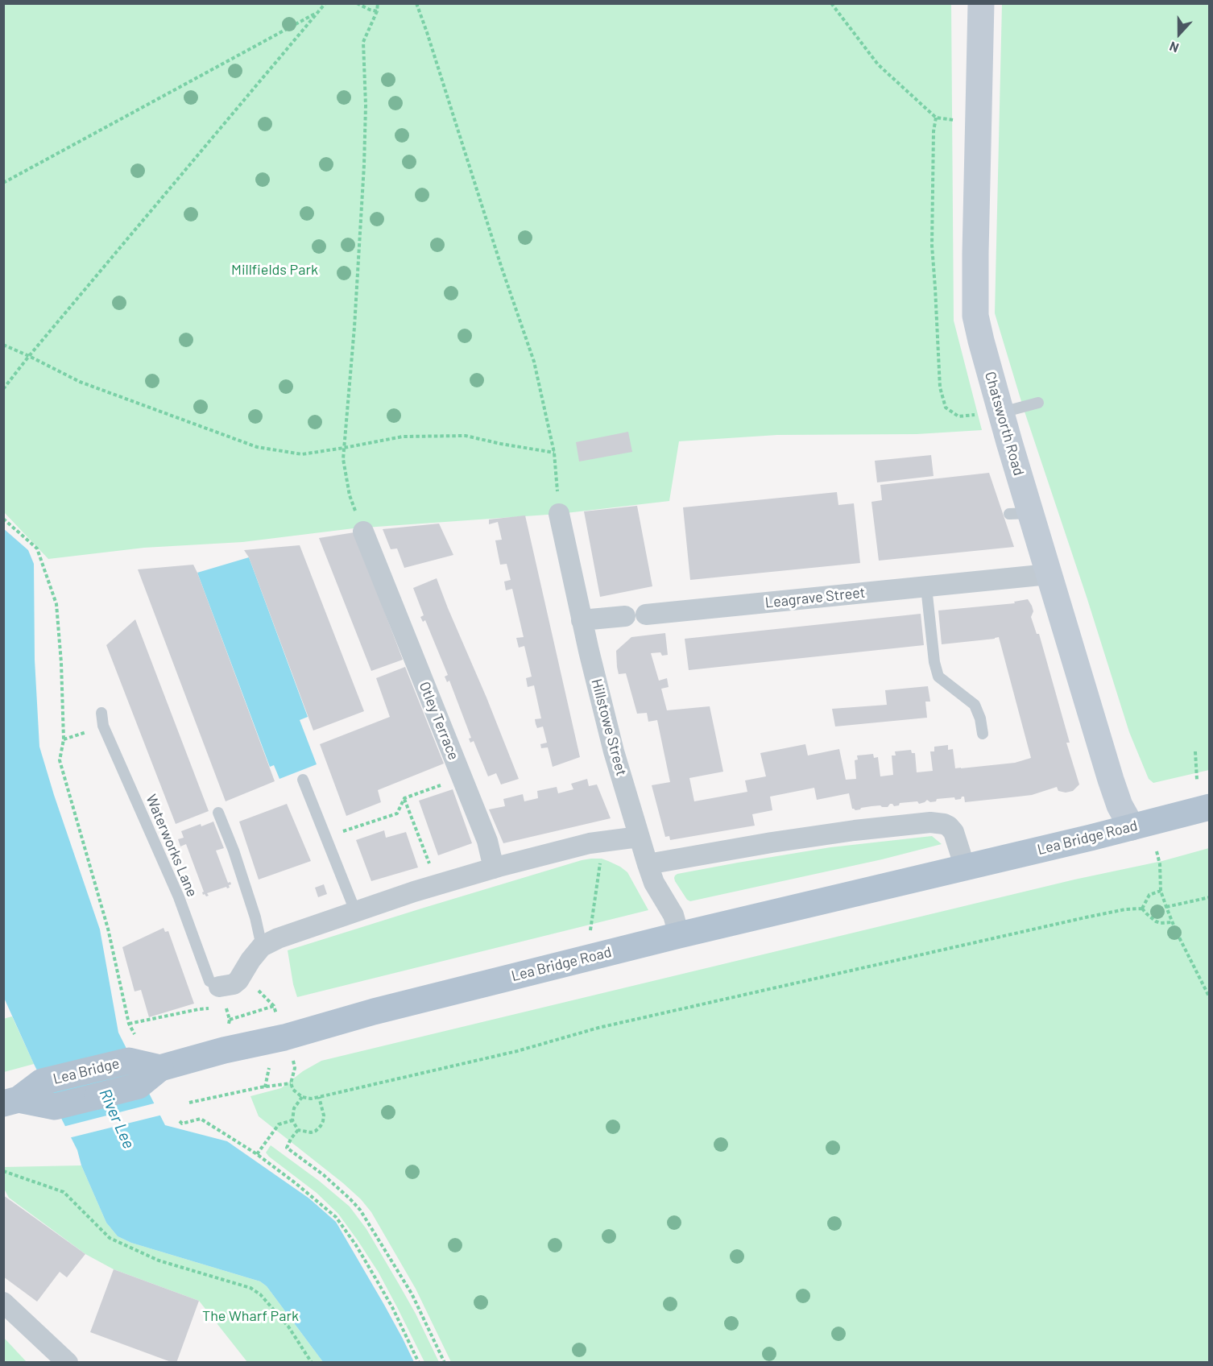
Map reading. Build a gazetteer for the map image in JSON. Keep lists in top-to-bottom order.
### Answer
{
  "streets": {
    "main road": ["Lea Bridge Road", "Lea Bridge"],
    "street": [
      "Chatsworth Road",
      "Leagrave Street",
      "Otley Terrace",
      "Hillstowe Street"
    ],
    "lane": ["Waterworks Lane"]
  },
  "crossings": [
    ["Chatsworth Road", "Leagrave Street"],
    ["Chatsworth Road", "Lea Bridge Road"],
    ["Leagrave Street", "Hillstowe Street"],
    ["Hillstowe Street", "Lea Bridge Road"],
    ["Lea Bridge Road", "Lea Bridge"]
  ],
  "water": ["River Lee"],
  "parks": ["Millfields Park", "The Wharf Park"],
  "north": "bottom"
}
